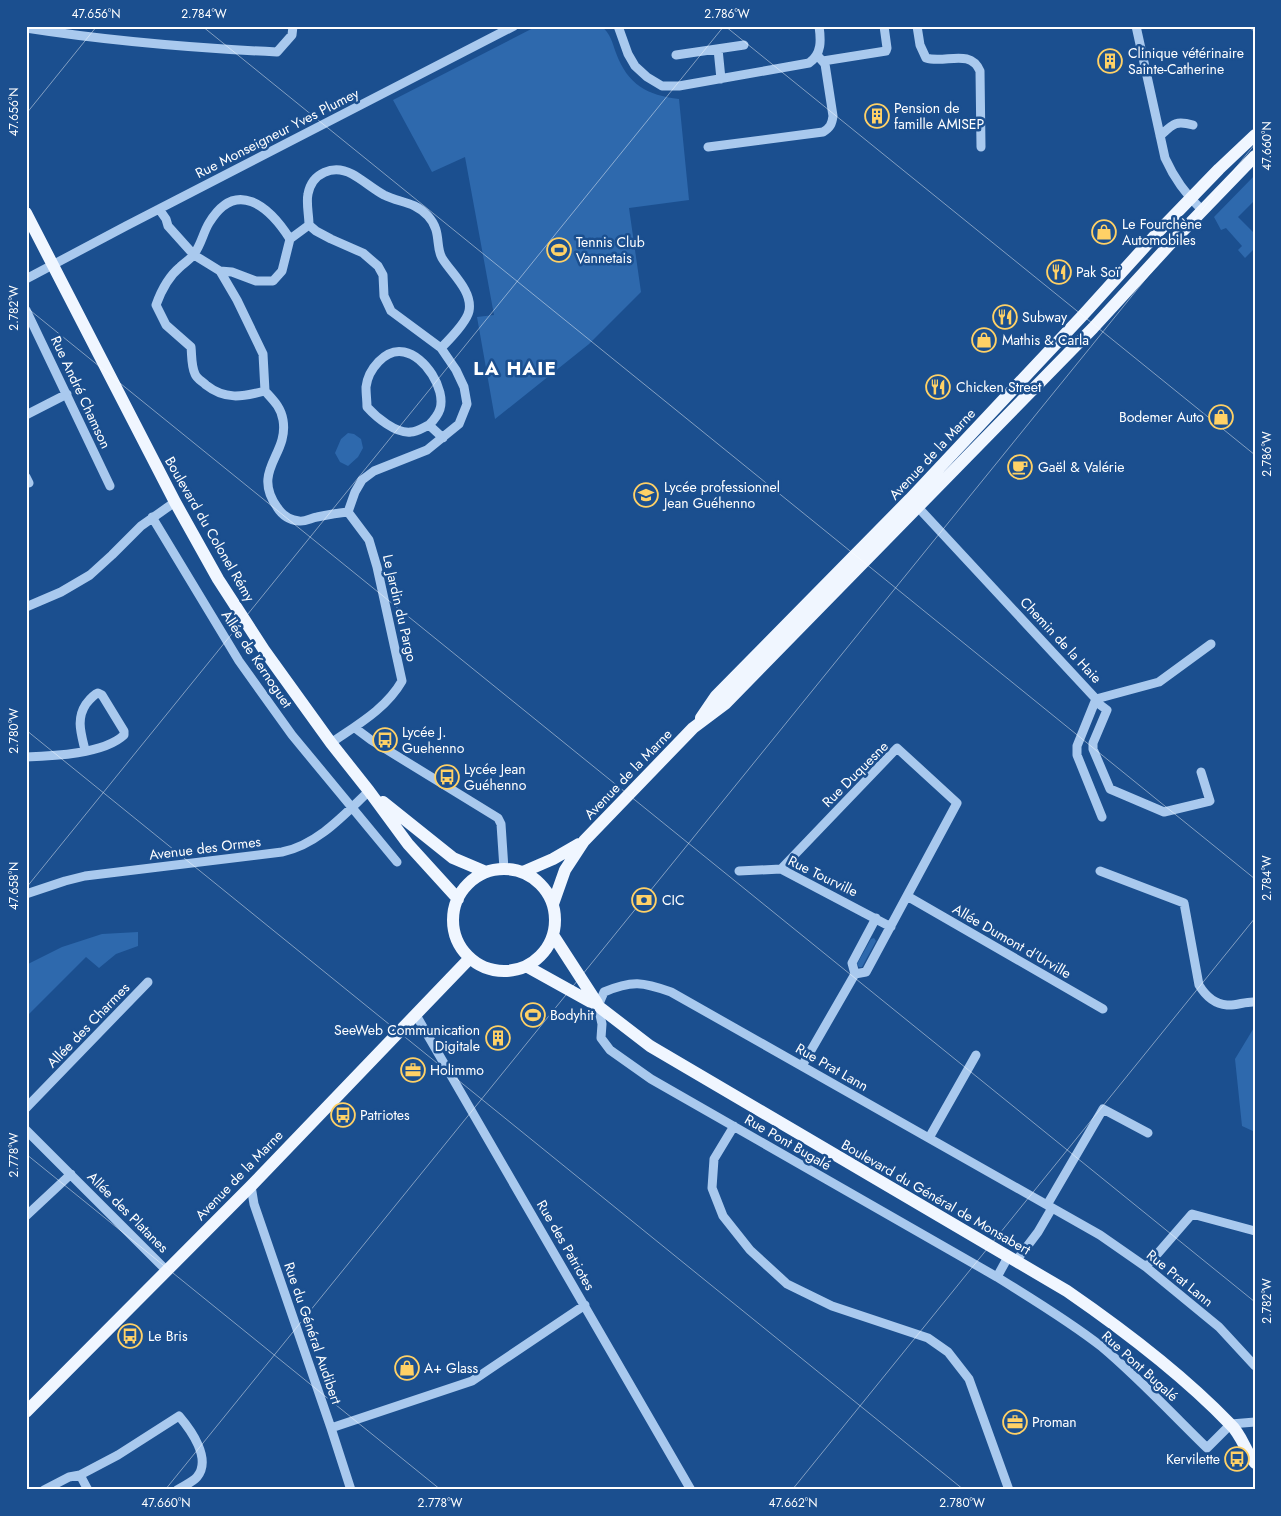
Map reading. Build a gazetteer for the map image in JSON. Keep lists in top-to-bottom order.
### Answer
{
  "streets": {
    "main road": ["Avenue de la Marne", "Boulevard du Colonel Rémy", "Boulevard du Général de Monsabert"],
    "street": [
      "Rue Monseigneur Yves Plumey",
      "Rue André Chamson",
      "Le Jardin du Pargo",
      "Chemin de la Haie",
      "Allée de Kernoguet",
      "Rue Duquesne",
      "Avenue des Ormes",
      "Rue Tourville",
      "Allée Dumont d'Urville",
      "Allée des Charmes",
      "Rue Prat Lann",
      "Rue Pont Bugalé",
      "Allée des Platanes",
      "Rue des Patriotes",
      "Rue du Général Audibert"
    ]
  },
  "crossings": [
    ["Rue Monseigneur Yves Plumey", "Boulevard du Colonel Rémy"],
    ["Avenue de la Marne", "Boulevard du Colonel Rémy"],
    ["Avenue de la Marne", "Chemin de la Haie"],
    ["Avenue de la Marne", "Boulevard du Général de Monsabert"],
    ["Avenue de la Marne", "Allée des Platanes"],
    ["Avenue de la Marne", "Rue des Patriotes"],
    ["Avenue de la Marne", "Rue du Général Audibert"],
    ["Boulevard du Colonel Rémy", "Le Jardin du Pargo"],
    ["Boulevard du Colonel Rémy", "Avenue des Ormes"],
    ["Boulevard du Colonel Rémy", "Boulevard du Général de Monsabert"],
    ["Allée de Kernoguet", "Avenue des Ormes"],
    ["Rue Duquesne", "Rue Tourville"],
    ["Rue Duquesne", "Allée Dumont d'Urville"],
    ["Rue Prat Lann", "Rue Pont Bugalé"],
    ["Rue Prat Lann", "Boulevard du Général de Monsabert"],
    ["Rue Pont Bugalé", "Boulevard du Général de Monsabert"]
  ],
  "districts": ["LA HAIE"],
  "places": {
    "building": ["Clinique vétérinaire Sainte-Catherine", "Pension de famille AMISEP", "SeeWeb Communication Digitale"],
    "shop": [
      "Le Fourchène Automobiles",
      "Mathis & Carla",
      "Bodemer Auto",
      "A+ Glass"
    ],
    "sports": ["Tennis Club Vannetais", "Bodyhit"],
    "restaurant": ["Pak Soï", "Subway", "Chicken Street"],
    "cafe": ["Gaël & Valérie"],
    "school or university": ["Lycée professionnel Jean Guéhenno"],
    "bus stop": [
      "Lycée J. Guehenno",
      "Lycée Jean Guéhenno",
      "Patriotes",
      "Le Bris",
      "Kervilette"
    ],
    "bank": ["CIC"],
    "office": ["Holimmo", "Proman"]
  },
  "coordinates": [
    "47.656°N",
    "2.784°W",
    "2.786°W",
    "47.660°N",
    "2.782°W",
    "2.780°W",
    "47.658°N",
    "2.778°W",
    "47.662°N"
  ]
}
